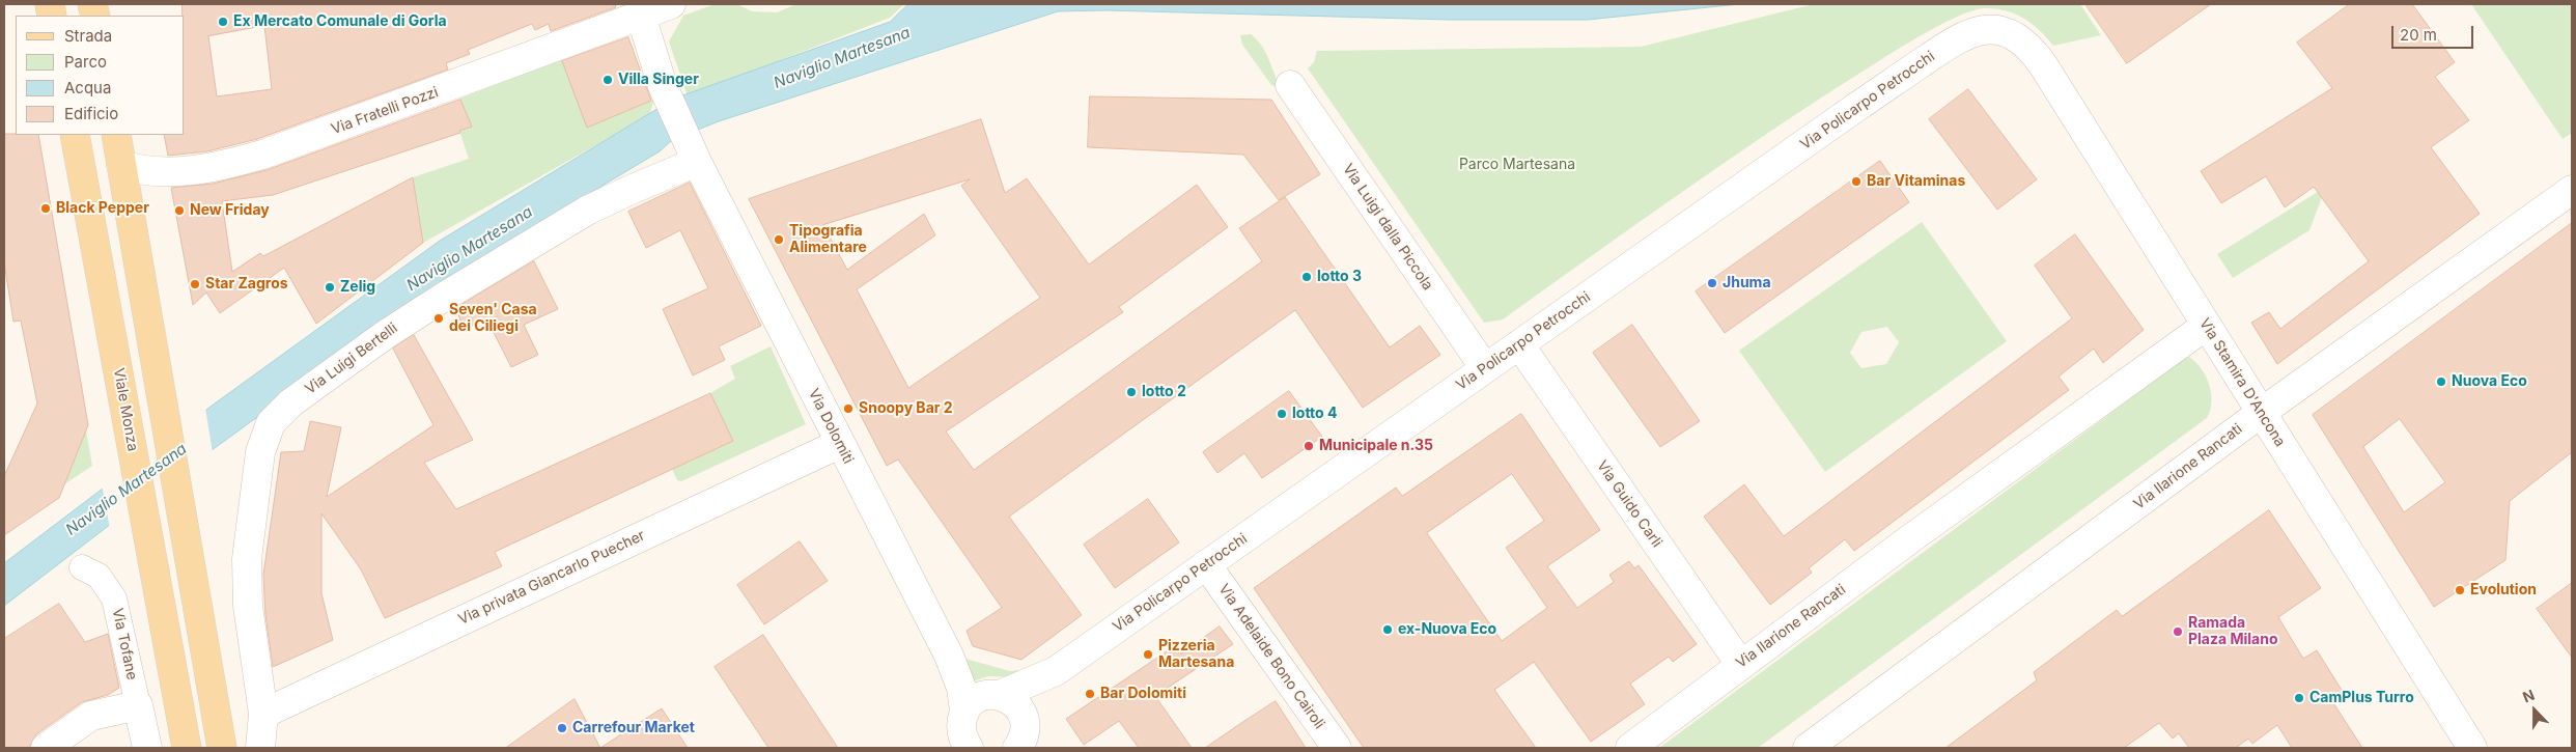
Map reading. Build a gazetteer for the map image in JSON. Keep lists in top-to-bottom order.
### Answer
{
  "streets": {
    "main road": ["Viale Monza"],
    "street": [
      "Via Policarpo Petrocchi",
      "Via Fratelli Pozzi",
      "Via Luigi dalla Piccola",
      "Via Luigi Bertelli",
      "Via Stamira D'Ancona",
      "Via Dolomiti",
      "Via Ilarione Rancati",
      "Via Guido Carli",
      "Via privata Giancarlo Puecher",
      "Via Tofane",
      "Via Adelaide Bono Cairoli"
    ]
  },
  "crossings": [
    ["Via Policarpo Petrocchi", "Via Luigi dalla Piccola"],
    ["Via Policarpo Petrocchi", "Via Stamira D'Ancona"],
    ["Via Policarpo Petrocchi", "Via Guido Carli"],
    ["Via Policarpo Petrocchi", "Via Adelaide Bono Cairoli"],
    ["Via Fratelli Pozzi", "Via Dolomiti"],
    ["Via Luigi Bertelli", "Via Dolomiti"],
    ["Via Luigi Bertelli", "Via privata Giancarlo Puecher"],
    ["Via Stamira D'Ancona", "Via Ilarione Rancati"],
    ["Via Dolomiti", "Via privata Giancarlo Puecher"],
    ["Via Ilarione Rancati", "Via Guido Carli"]
  ],
  "water": ["Naviglio Martesana"],
  "parks": ["Parco Martesana"],
  "places": [
    "Ex Mercato Comunale di Gorla",
    "Villa Singer",
    "Bar Vitaminas",
    "Black Pepper",
    "New Friday",
    "Tipografia Alimentare",
    "lotto 3",
    "Jhuma",
    "Star Zagros",
    "Zelig",
    "Seven' Casa dei Ciliegi",
    "Nuova Eco",
    "lotto 2",
    "Snoopy Bar 2",
    "lotto 4",
    "Municipale n.35",
    "Evolution",
    "ex-Nuova Eco",
    "Ramada Plaza Milano",
    "Pizzeria Martesana",
    "Bar Dolomiti",
    "CamPlus Turro",
    "Carrefour Market"
  ],
  "legend": [
    "Strada",
    "Parco",
    "Acqua",
    "Edificio"
  ],
  "scale_bar": "20 m",
  "north": "top"
}
